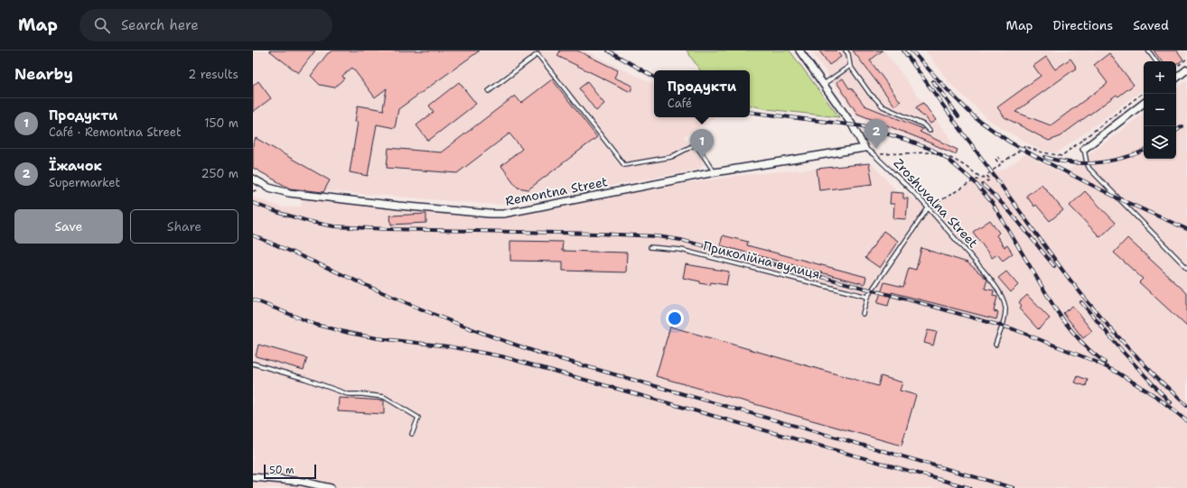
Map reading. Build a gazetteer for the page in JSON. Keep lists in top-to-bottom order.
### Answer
{
  "streets": {
    "street": ["Remontna Street", "Zroshuvalna Street"],
    "lane": ["Приколійна вулиця"]
  },
  "crossings": [
    ["Remontna Street", "Zroshuvalna Street"]
  ],
  "scale_bar": "50 m",
  "page": {
    "header": "Map",
    "search": "Search here",
    "nav": ["Map", "Directions", "Saved"],
    "heading": ["Nearby", "2 results"],
    "map_buttons": ["+", "−"],
    "popup": ["Продукти", "Café"],
    "list": [
      {
        "mark": "1",
        "name": "Продукти",
        "note": "Café · Remontna Street",
        "value": "150 m"
      },
      {
        "mark": "2",
        "name": "Їжачок",
        "note": "Supermarket",
        "value": "250 m"
      }
    ],
    "pins": ["2", "1"],
    "buttons": ["Save", "Share"],
    "scale": "50 m"
  }
}
